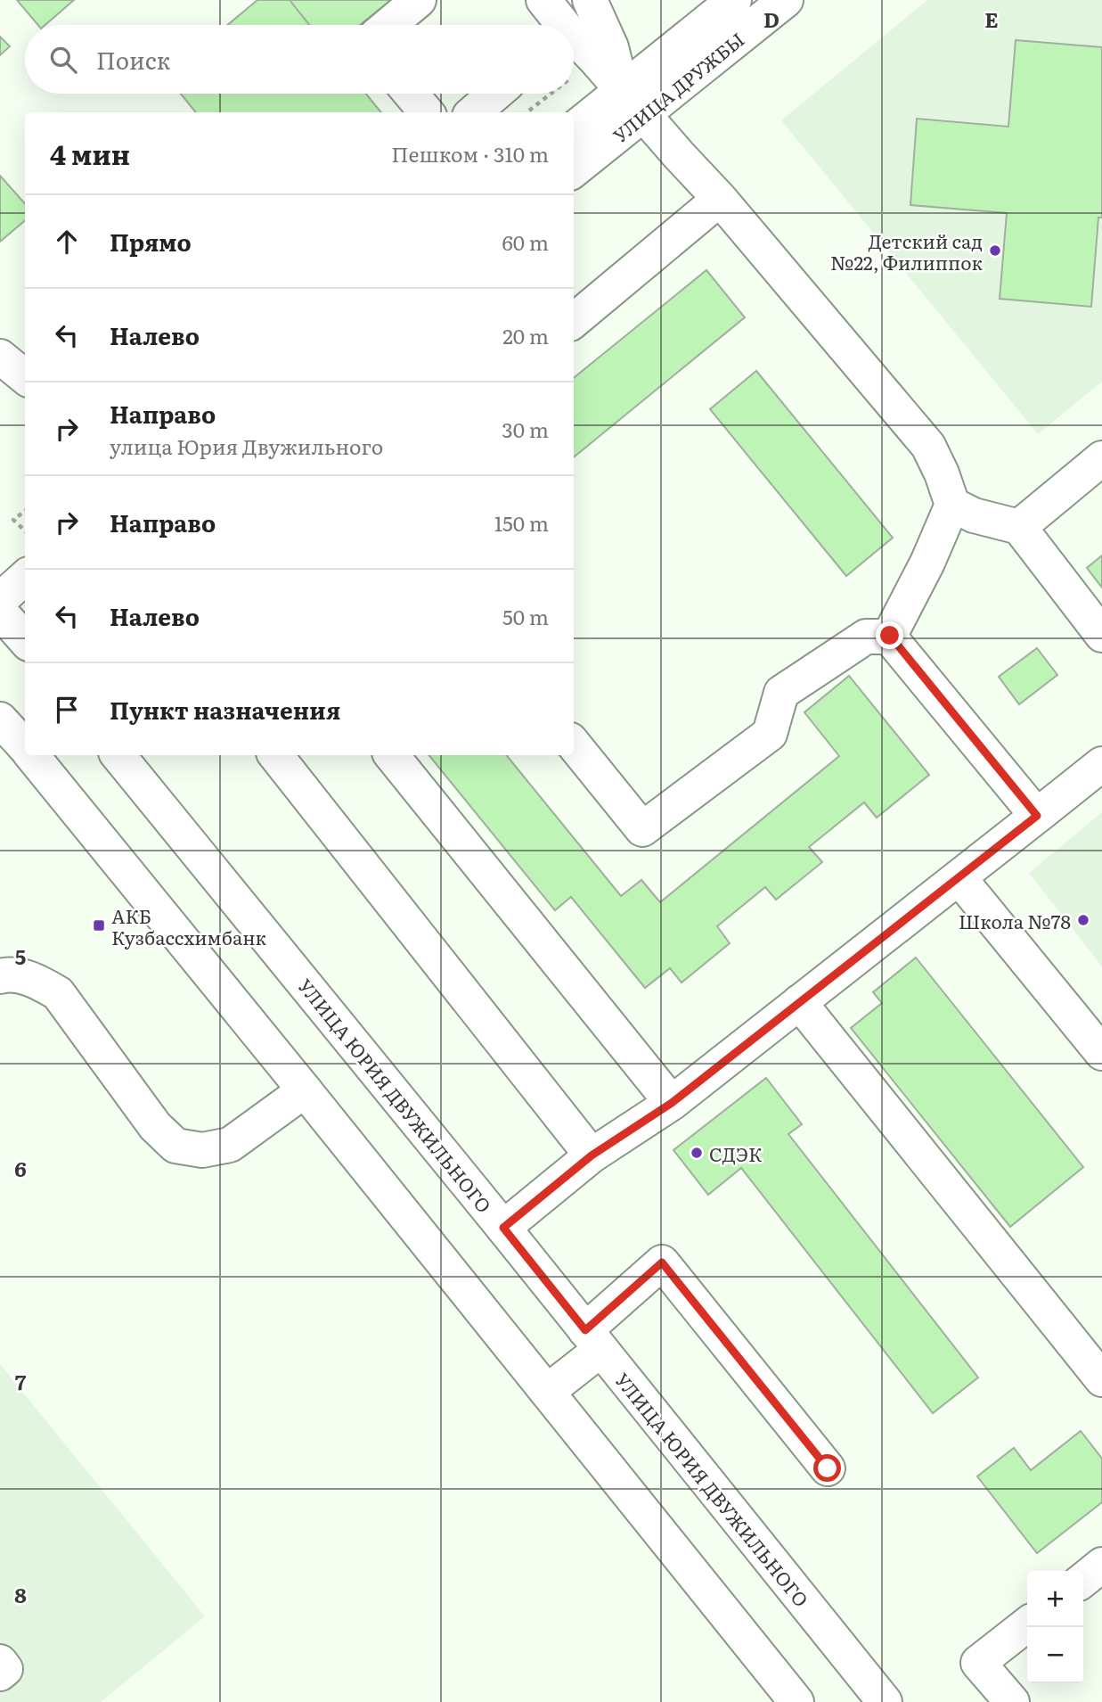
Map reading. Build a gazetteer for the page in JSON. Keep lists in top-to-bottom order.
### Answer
{
  "streets": {
    "main road": ["УЛИЦА ДРУЖБЫ", "УЛИЦА ЮРИЯ ДВУЖИЛЬНОГО"]
  },
  "places": {
    "other": ["Детский сад №22, Филиппок", "Школа №78", "СДЭК"],
    "transit": ["АКБ Кузбассхимбанк"]
  },
  "page": {
    "search": "Поиск",
    "heading": ["4 мин", "Пешком · 310 m"],
    "list": [
      ["Прямо", "60 m"],
      ["Налево", "20 m"],
      ["Направо", "улица Юрия Двужильного", "30 m"],
      ["Направо", "150 m"],
      ["Налево", "50 m"],
      "Пункт назначения"
    ],
    "map_buttons": ["+", "−"]
  },
  "grid": {
    "columns": ["D", "E"],
    "rows": [
      "5",
      "6",
      "7",
      "8"
    ]
  }
}
